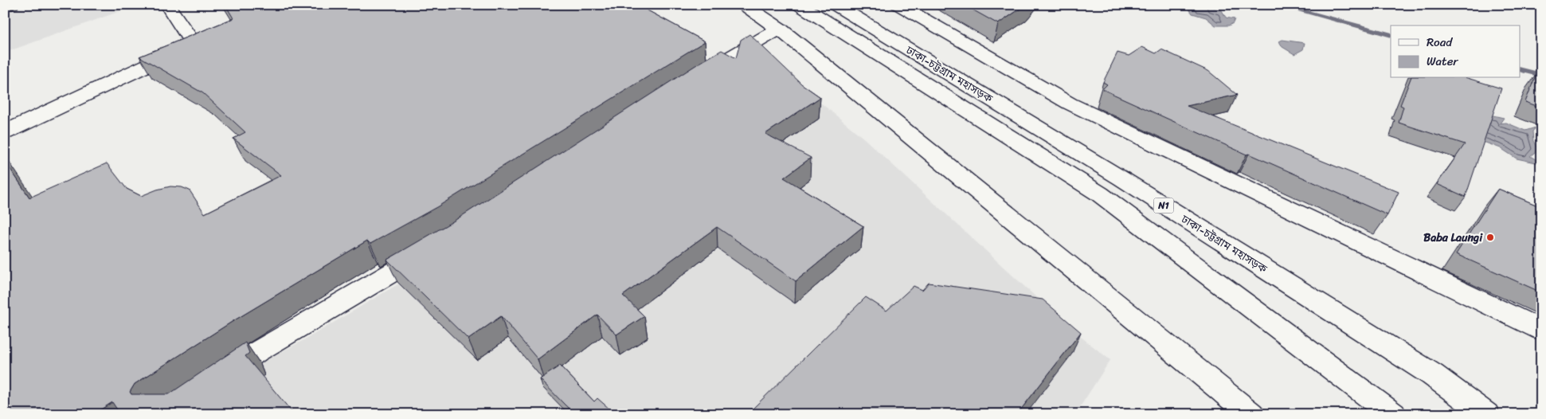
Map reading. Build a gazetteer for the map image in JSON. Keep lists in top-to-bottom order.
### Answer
{
  "streets": {
    "main road": ["ঢাকা-চট্টগ্রাম মহাসড়ক", "N1"]
  },
  "places": ["Baba Laungi"],
  "legend": ["Road", "Water"]
}
